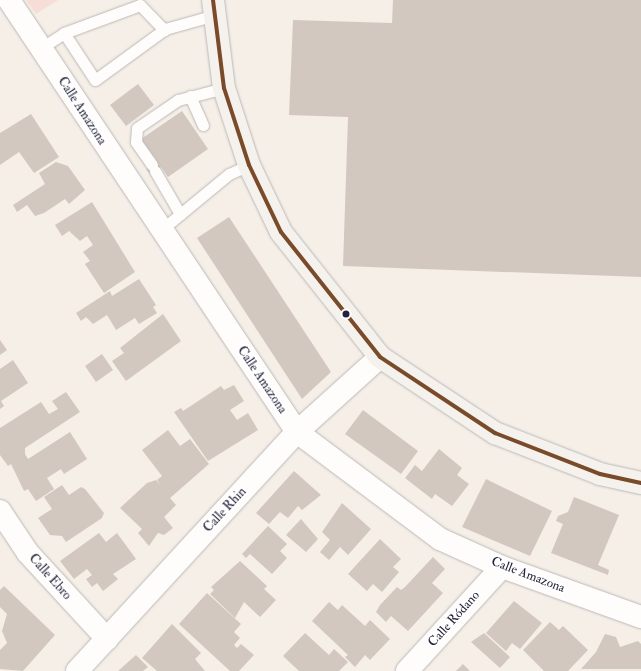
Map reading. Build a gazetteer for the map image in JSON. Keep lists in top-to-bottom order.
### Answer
{
  "streets": {
    "street": [
      "Calle Amazona",
      "Calle Rhin",
      "Calle Ebro",
      "Calle Ródano"
    ]
  },
  "crossings": [
    ["Calle Amazona", "Calle Rhin"],
    ["Calle Amazona", "Calle Ródano"],
    ["Calle Rhin", "Calle Ebro"]
  ]
}
